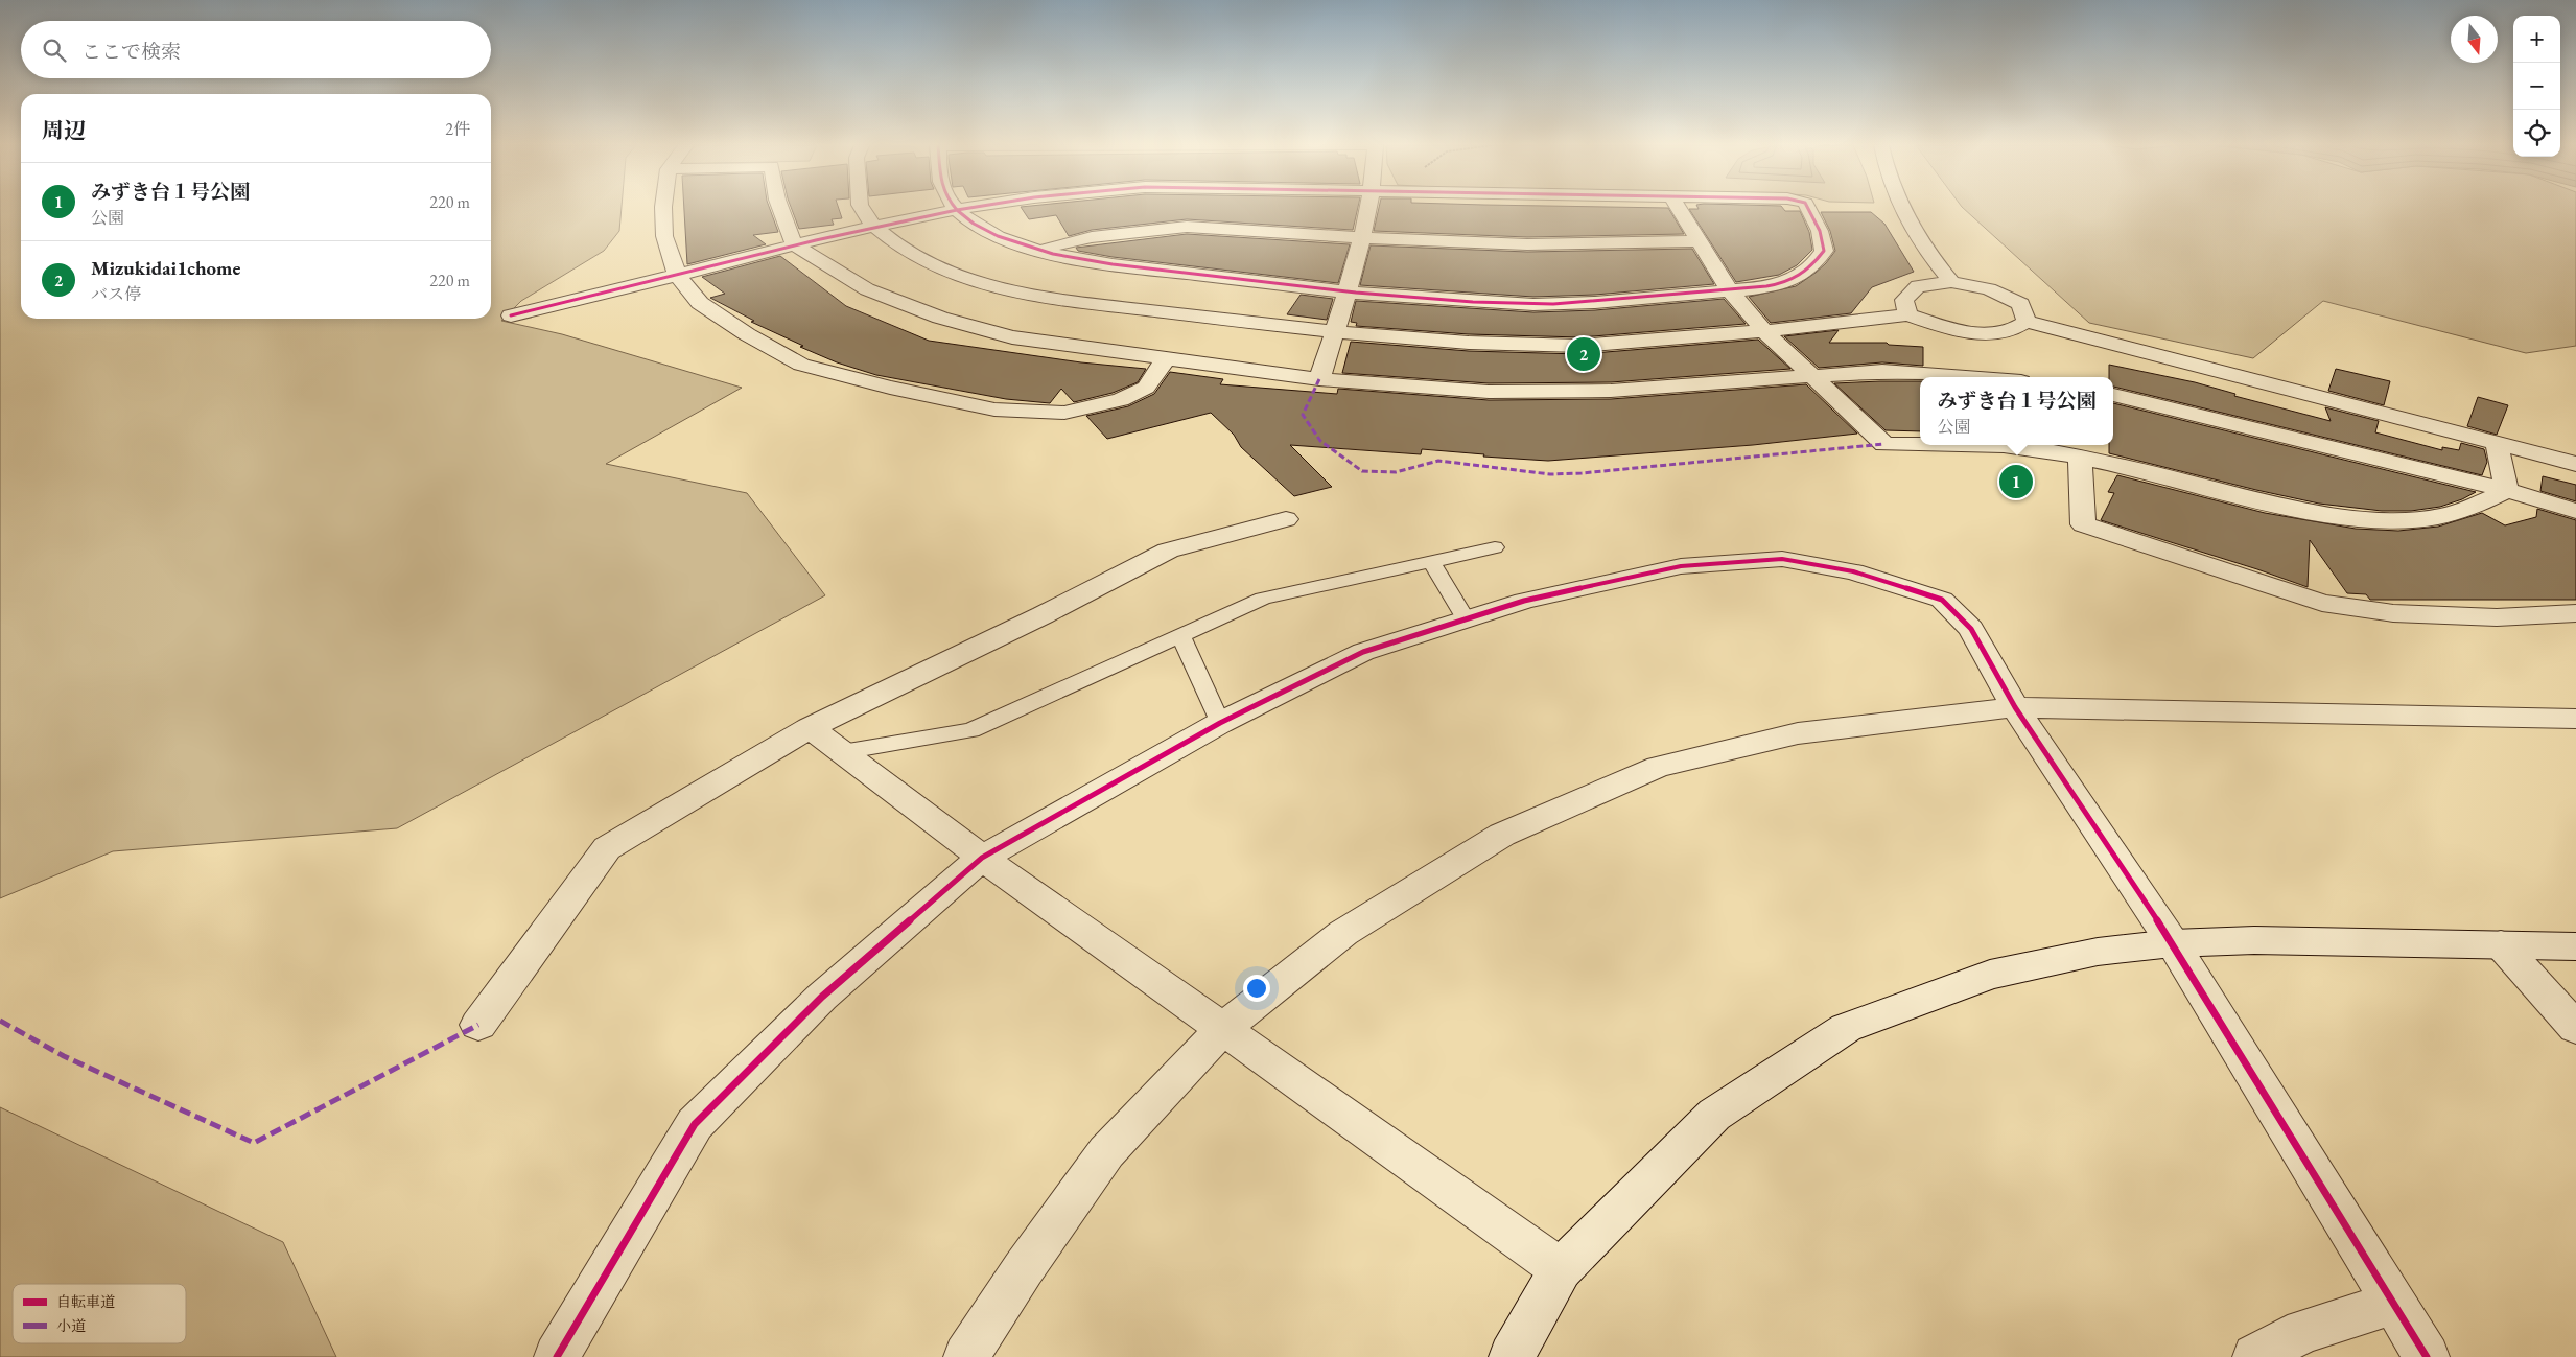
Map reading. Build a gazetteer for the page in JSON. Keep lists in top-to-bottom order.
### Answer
{
  "legend": ["自転車道", "小道"],
  "north": "bottom",
  "page": {
    "map_buttons": ["+", "−"],
    "search": "ここで検索",
    "heading": ["周辺", "2件"],
    "list": [
      {
        "mark": "1",
        "name": "みずき台１号公園",
        "note": "公園",
        "value": "220 m"
      },
      {
        "mark": "2",
        "name": "Mizukidai1chome",
        "note": "バス停",
        "value": "220 m"
      }
    ],
    "pins": ["2", "1"],
    "popup": ["みずき台１号公園", "公園"]
  }
}
